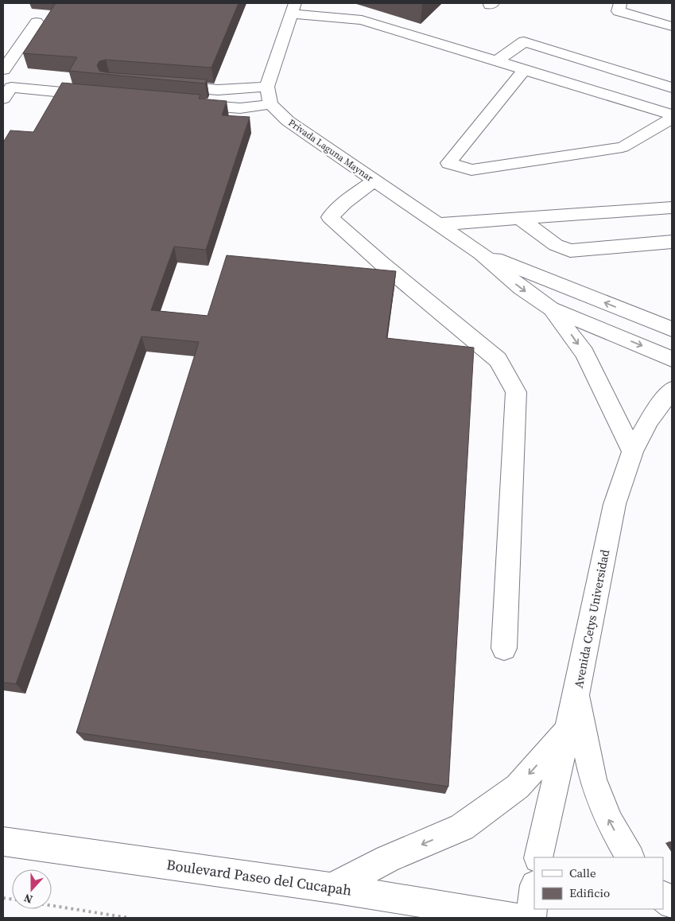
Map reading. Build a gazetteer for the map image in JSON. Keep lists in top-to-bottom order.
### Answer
{
  "streets": {
    "main road": ["Privada Laguna Maynar", "Avenida Cetys Universidad", "Boulevard Paseo del Cucapah"]
  },
  "legend": ["Calle", "Edificio"],
  "north": "bottom"
}
